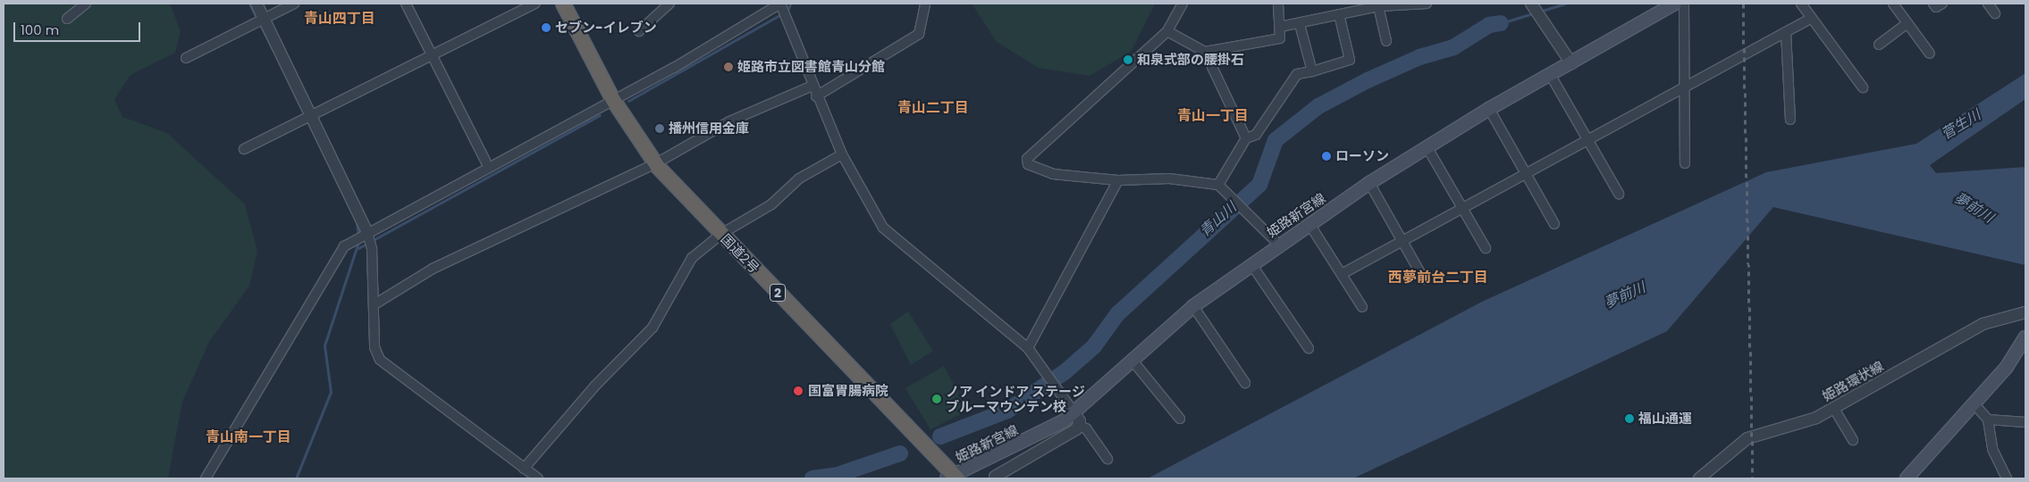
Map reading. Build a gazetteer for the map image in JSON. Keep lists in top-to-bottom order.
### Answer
{
  "streets": {
    "highway": ["国道2号", "2"],
    "main road": ["姫路新宮線"],
    "street": ["姫路環状線"]
  },
  "crossings": [
    ["姫路新宮線", "国道2号"]
  ],
  "districts": [
    "青山四丁目",
    "青山二丁目",
    "青山一丁目",
    "西夢前台二丁目",
    "青山南一丁目"
  ],
  "water": ["菅生川", "夢前川", "青山川"],
  "places": [
    "セブン-イレブン",
    "和泉式部の腰掛石",
    "姫路市立図書館青山分館",
    "播州信用金庫",
    "ローソン",
    "国富胃腸病院",
    "ノア インドア ステージ ブルーマウンテン校",
    "福山通運"
  ],
  "scale_bar": "100 m"
}
